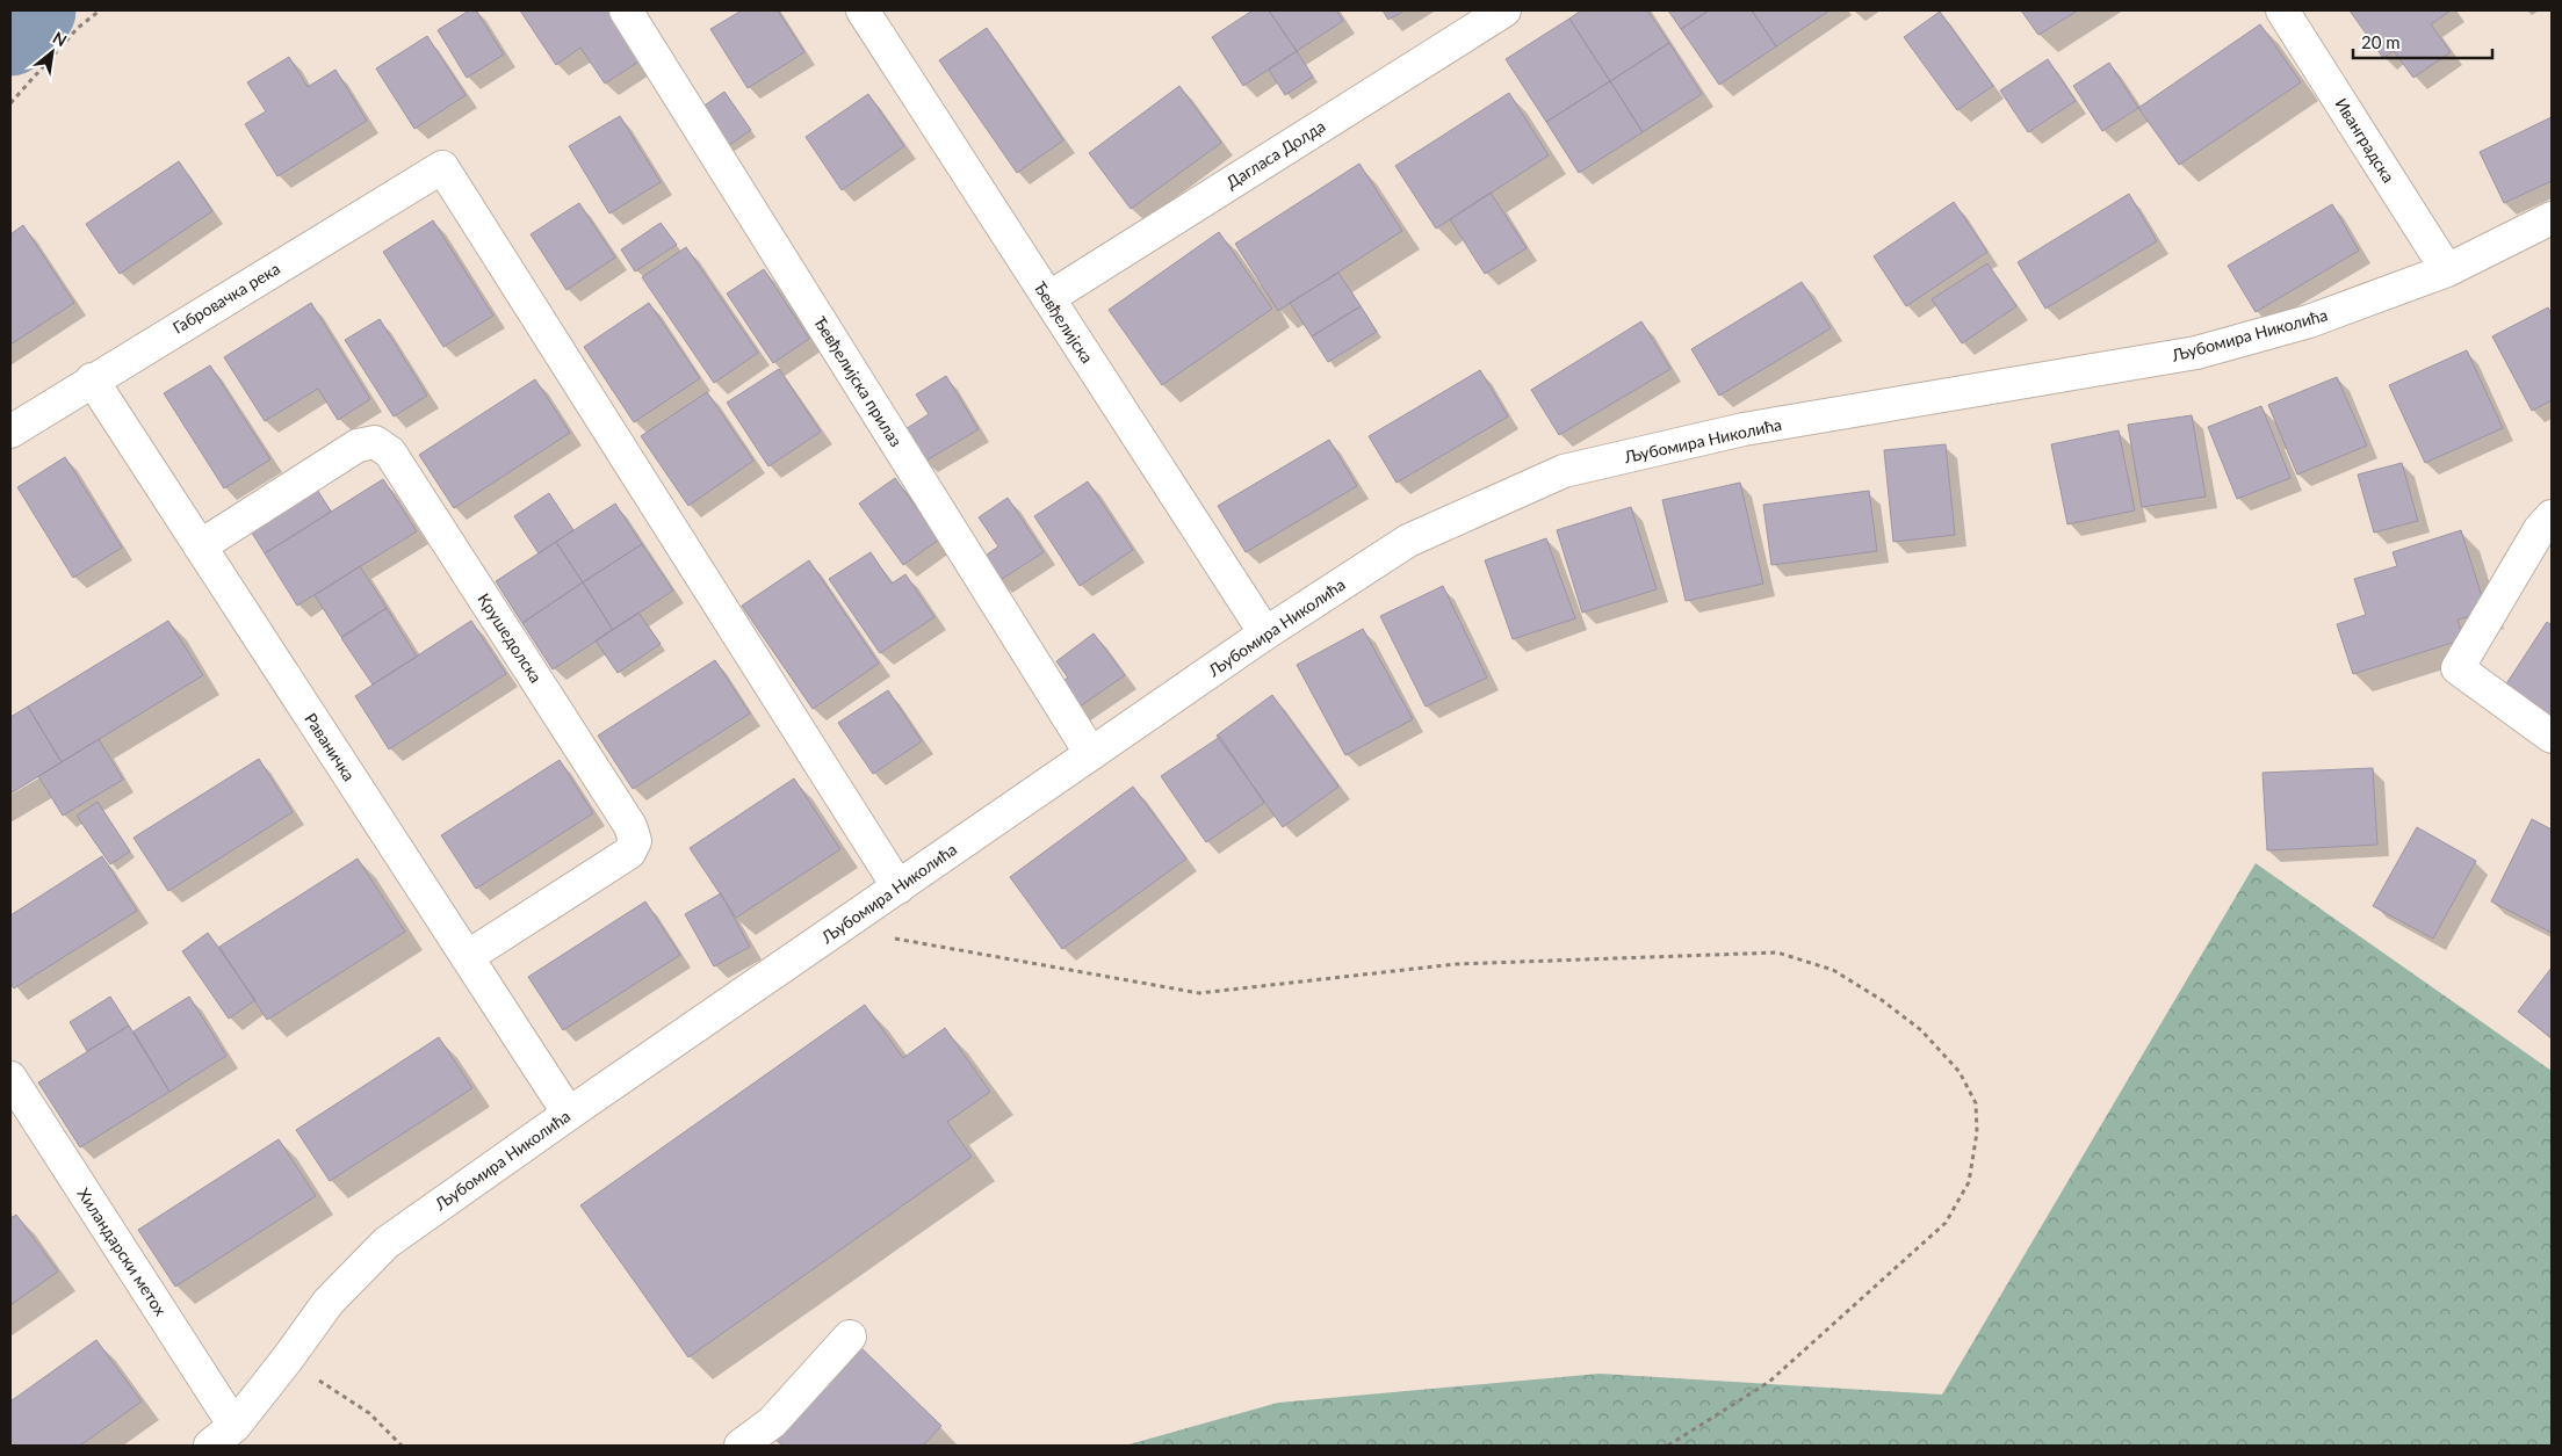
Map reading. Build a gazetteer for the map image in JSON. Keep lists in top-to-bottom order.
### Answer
{
  "streets": {
    "street": [
      "Иванградска",
      "Дагласа Долда",
      "Габровачка река",
      "Ђевђелијска",
      "Љубомира Николића",
      "Ђевђелијска прилаз",
      "Крушедолска",
      "Раваничка",
      "Хиландарски метох"
    ]
  },
  "crossings": [
    ["Иванградска", "Љубомира Николића"],
    ["Дагласа Долда", "Ђевђелијска"],
    ["Габровачка река", "Љубомира Николића"],
    ["Габровачка река", "Раваничка"],
    ["Ђевђелијска", "Љубомира Николића"],
    ["Љубомира Николића", "Ђевђелијска прилаз"],
    ["Љубомира Николића", "Раваничка"],
    ["Љубомира Николића", "Хиландарски метох"],
    ["Крушедолска", "Раваничка"]
  ],
  "scale_bar": "20 m",
  "north": "top right"
}
